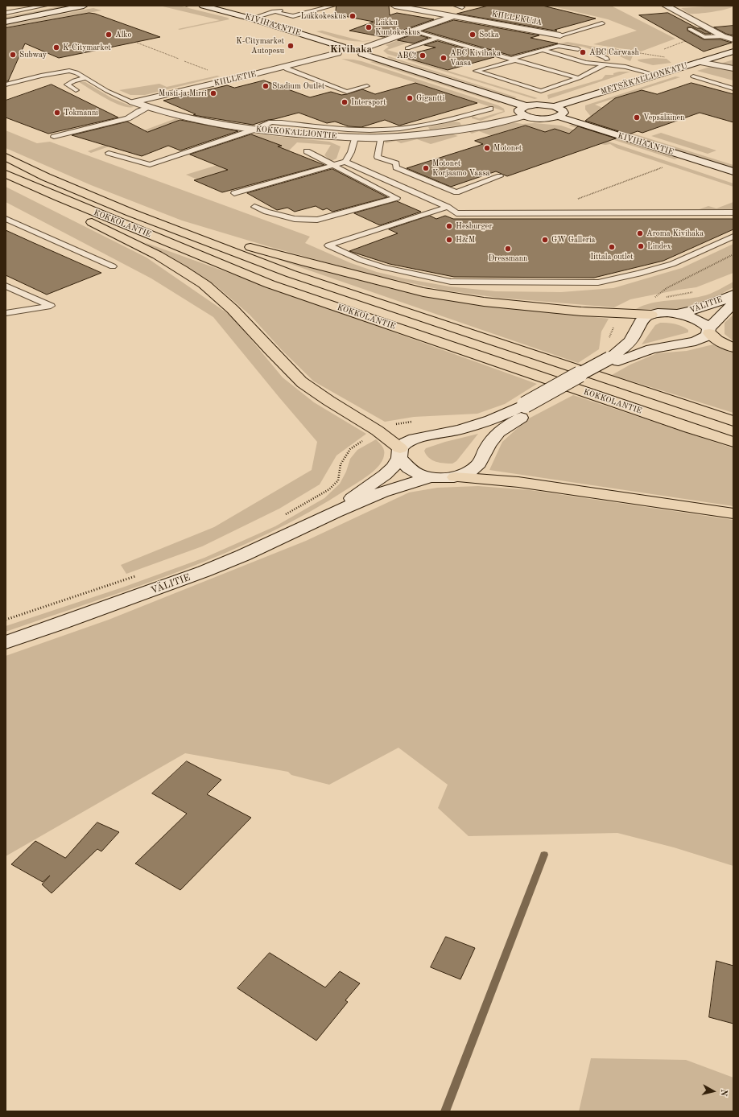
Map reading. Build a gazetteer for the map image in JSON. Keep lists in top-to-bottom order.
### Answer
{
  "streets": {
    "highway": ["KOKKOLANTIE"],
    "main road": [
      "KIILLEKUJA",
      "KIVIHAANTIE",
      "KIILLETIE",
      "METSÄKALLIONKATU",
      "KOKKOKALLIONTIE",
      "VÄLITIE"
    ]
  },
  "crossings": [
    ["KIVIHAANTIE", "KIILLETIE"],
    ["KIILLETIE", "KOKKOKALLIONTIE"]
  ],
  "districts": ["Kivihaka"],
  "places": [
    "Lukkokeskus",
    "Liikku Kuntokeskus",
    "Alko",
    "Sotka",
    "K-Citymarket Autopesu",
    "K-Citymarket",
    "ABC Carwash",
    "Subway",
    "ABC!",
    "ABC Kivihaka Vaasa",
    "Stadium Outlet",
    "Musti ja Mirri",
    "Gigantti",
    "Intersport",
    "Tokmanni",
    "Vepsäläinen",
    "Motonet",
    "Motonet Korjaamo Vaasa",
    "Hesburger",
    "Aroma Kivihaka",
    "H&M",
    "GW Galleria",
    "Lindex",
    "Iittala outlet",
    "Dressmann"
  ],
  "north": "right"
}
